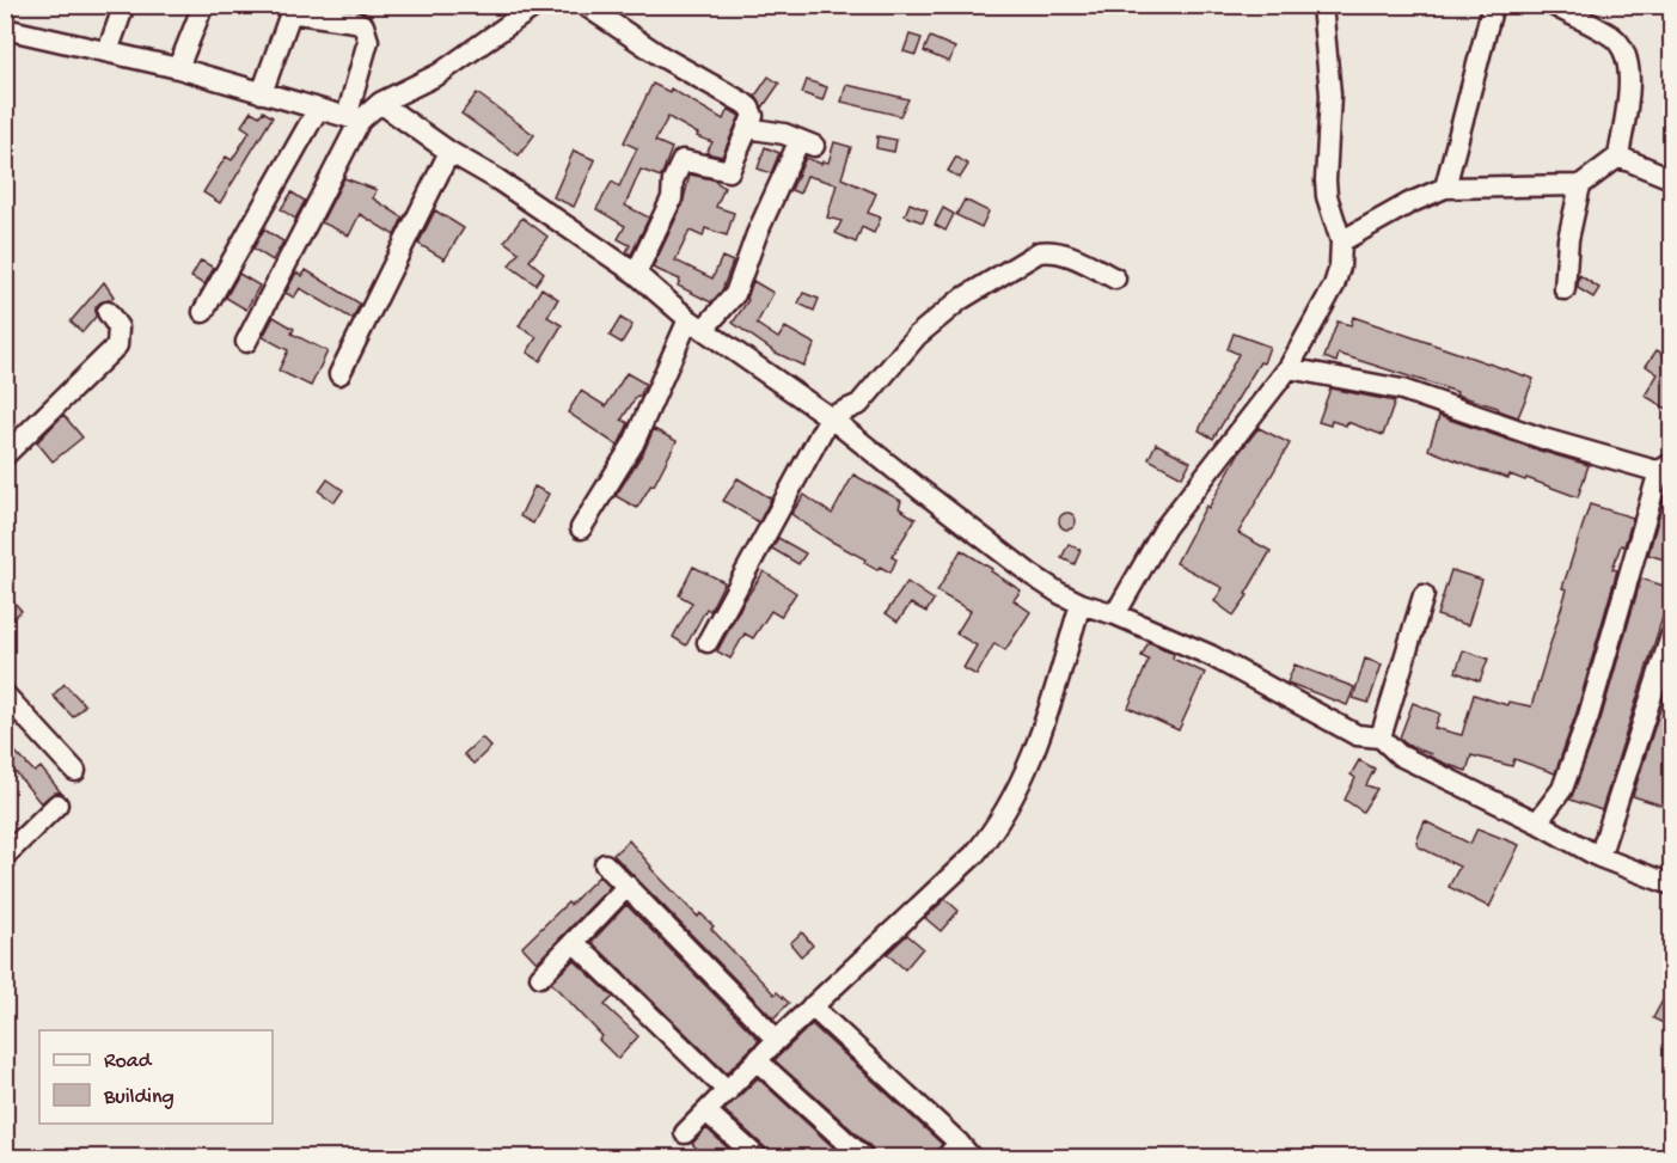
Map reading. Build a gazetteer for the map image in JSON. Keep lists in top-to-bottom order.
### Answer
{
  "legend": ["Road", "Building"]
}
